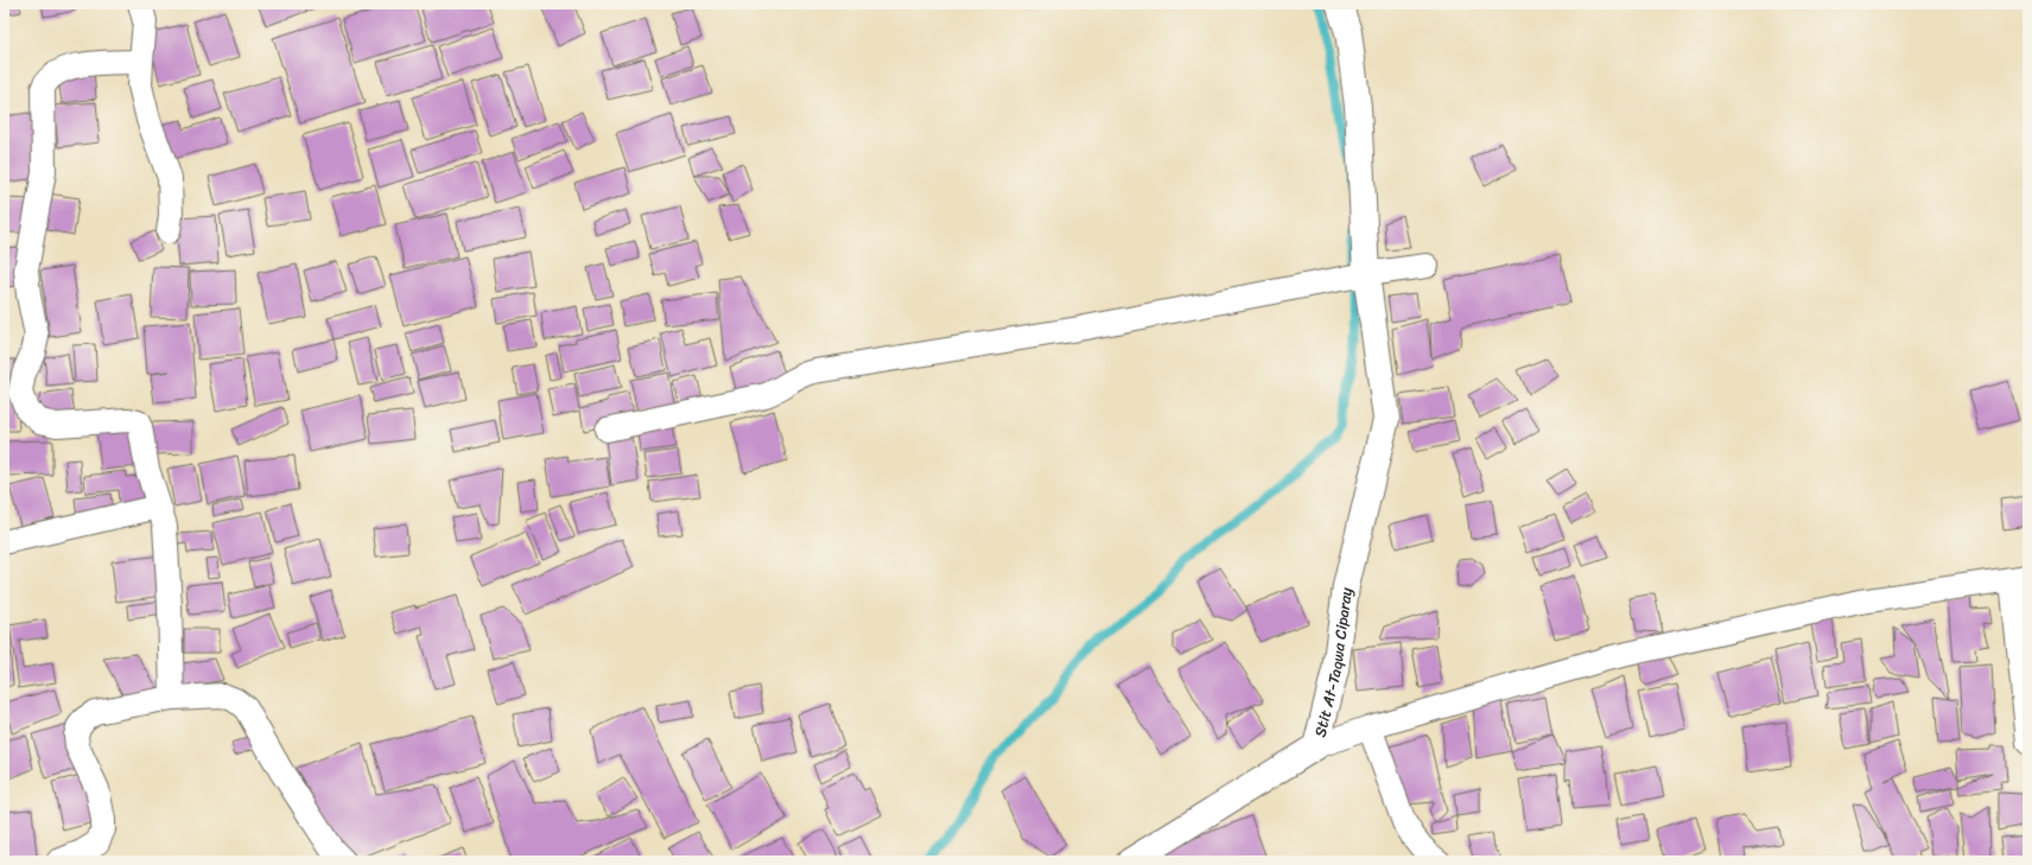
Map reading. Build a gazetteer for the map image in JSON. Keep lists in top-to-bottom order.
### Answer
{
  "streets": {
    "main road": ["Stit At-Taqwa Ciparay"]
  }
}
